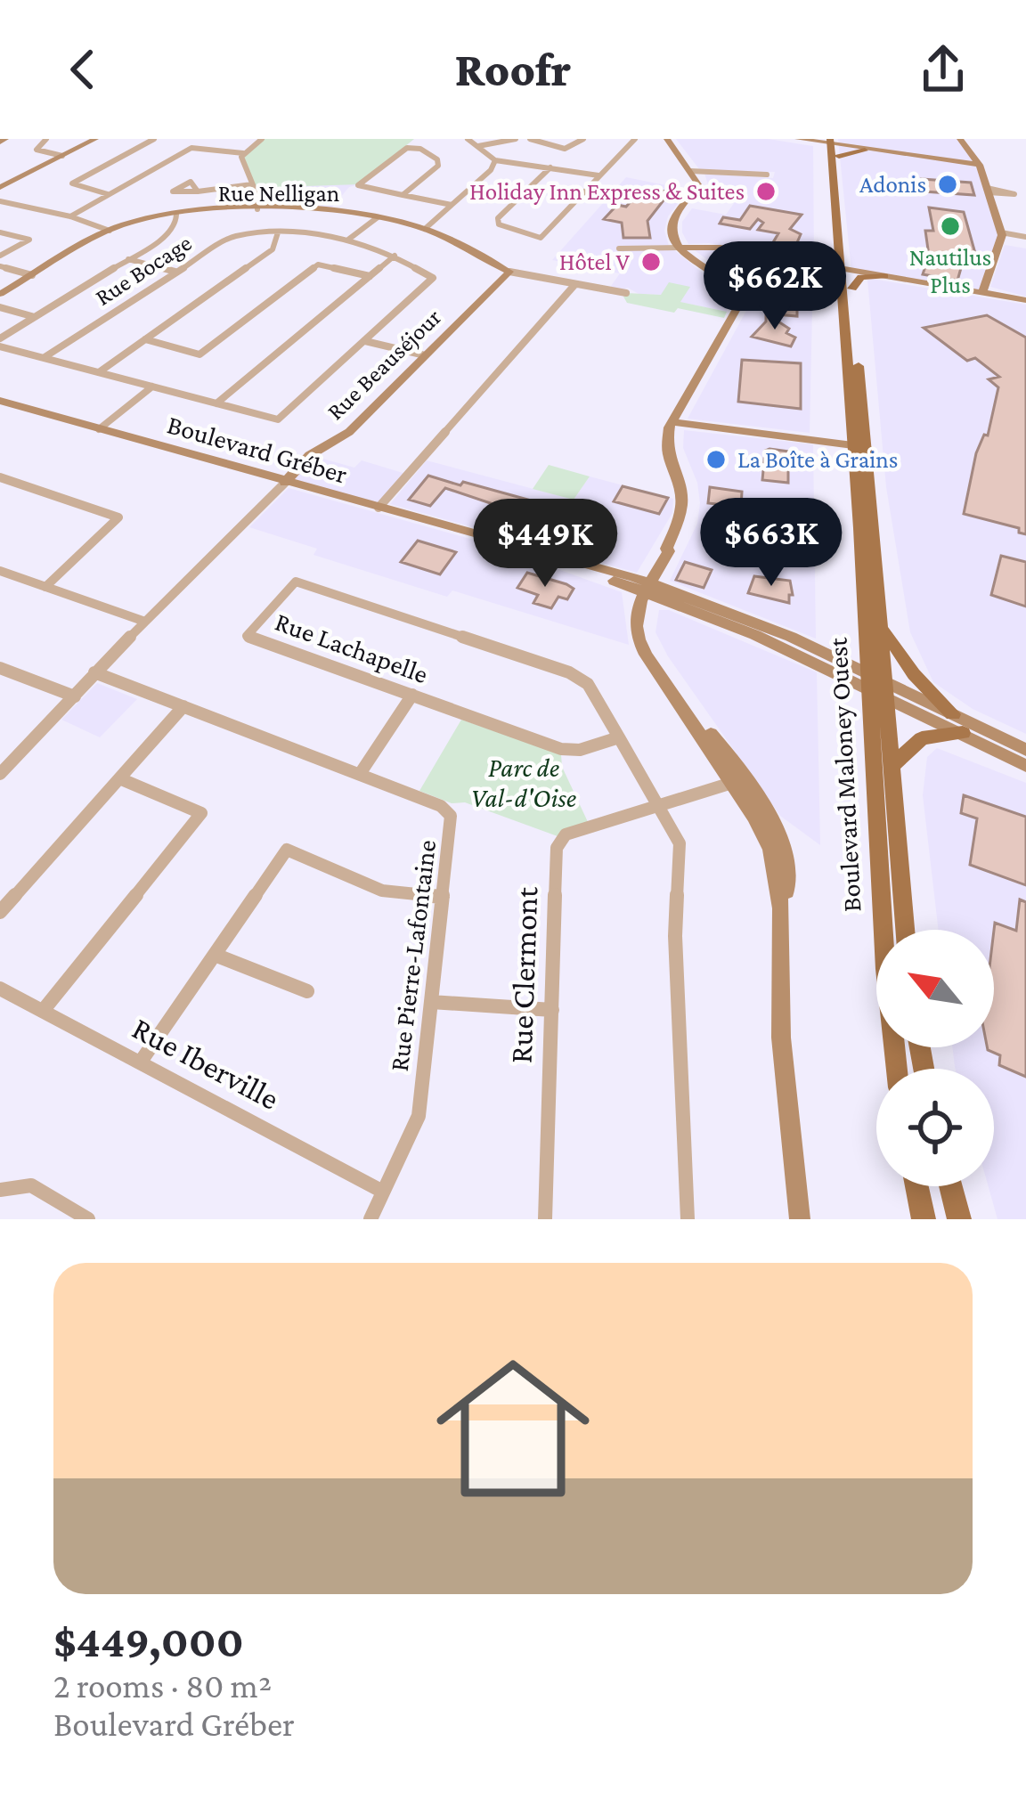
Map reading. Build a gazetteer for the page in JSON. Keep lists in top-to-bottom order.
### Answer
{
  "streets": {
    "main road": ["Boulevard Maloney Ouest"],
    "street": [
      "Rue Nelligan",
      "Rue Bocage",
      "Rue Beauséjour",
      "Boulevard Gréber",
      "Rue Lachapelle",
      "Rue Pierre-Lafontaine",
      "Rue Clermont",
      "Rue Iberville"
    ]
  },
  "crossings": [
    ["Rue Nelligan", "Rue Beauséjour"],
    ["Rue Beauséjour", "Boulevard Gréber"],
    ["Boulevard Gréber", "Boulevard Maloney Ouest"],
    ["Rue Lachapelle", "Rue Clermont"],
    ["Rue Pierre-Lafontaine", "Rue Iberville"]
  ],
  "parks": ["Parc de Val-d'Oise"],
  "places": [
    "Adonis",
    "Holiday Inn Express & Suites",
    "Nautilus Plus",
    "Hôtel V",
    "La Boîte à Grains"
  ],
  "north": "top left",
  "page": {
    "header": "Roofr",
    "price": ["$662K", "$663K", "$449K"],
    "list": [
      {
        "name": "$449,000",
        "note": "2 rooms · 80 m² · Boulevard Gréber"
      }
    ]
  }
}
